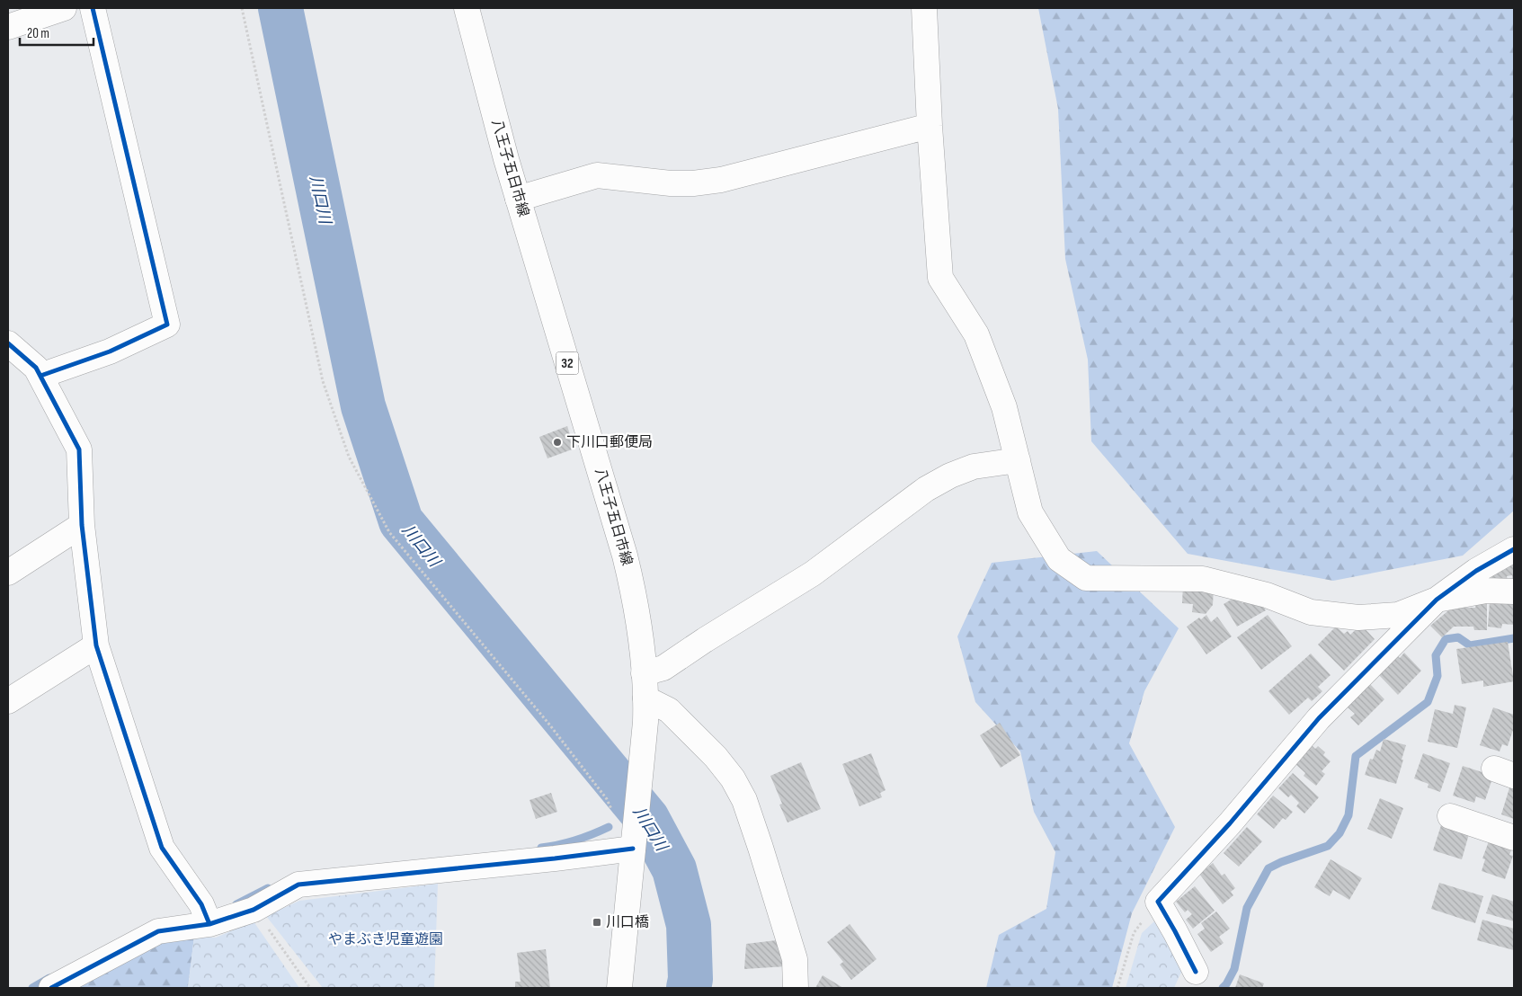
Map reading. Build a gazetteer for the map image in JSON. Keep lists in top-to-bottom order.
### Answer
{
  "streets": {
    "street": ["八王子五日市線", "32"]
  },
  "water": ["川口川"],
  "parks": ["やまぶき児童遊園"],
  "places": {
    "other": ["下川口郵便局"],
    "transit": ["川口橋"]
  },
  "scale_bar": "20 m"
}
